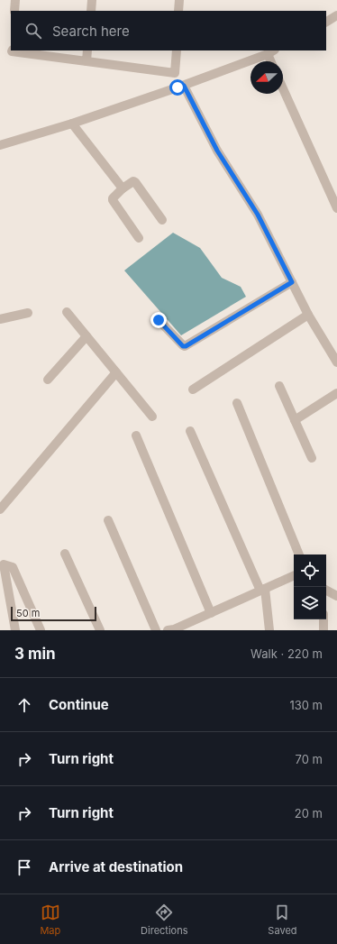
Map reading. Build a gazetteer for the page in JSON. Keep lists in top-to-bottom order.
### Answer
{
  "scale_bar": "50 m",
  "north": "left",
  "page": {
    "search": "Search here",
    "scale": "50 m",
    "heading": ["3 min", "Walk · 220 m"],
    "list": [
      ["Continue", "130 m"],
      ["Turn right", "70 m"],
      ["Turn right", "20 m"],
      "Arrive at destination"
    ],
    "nav": ["Map", "Directions", "Saved"]
  }
}
